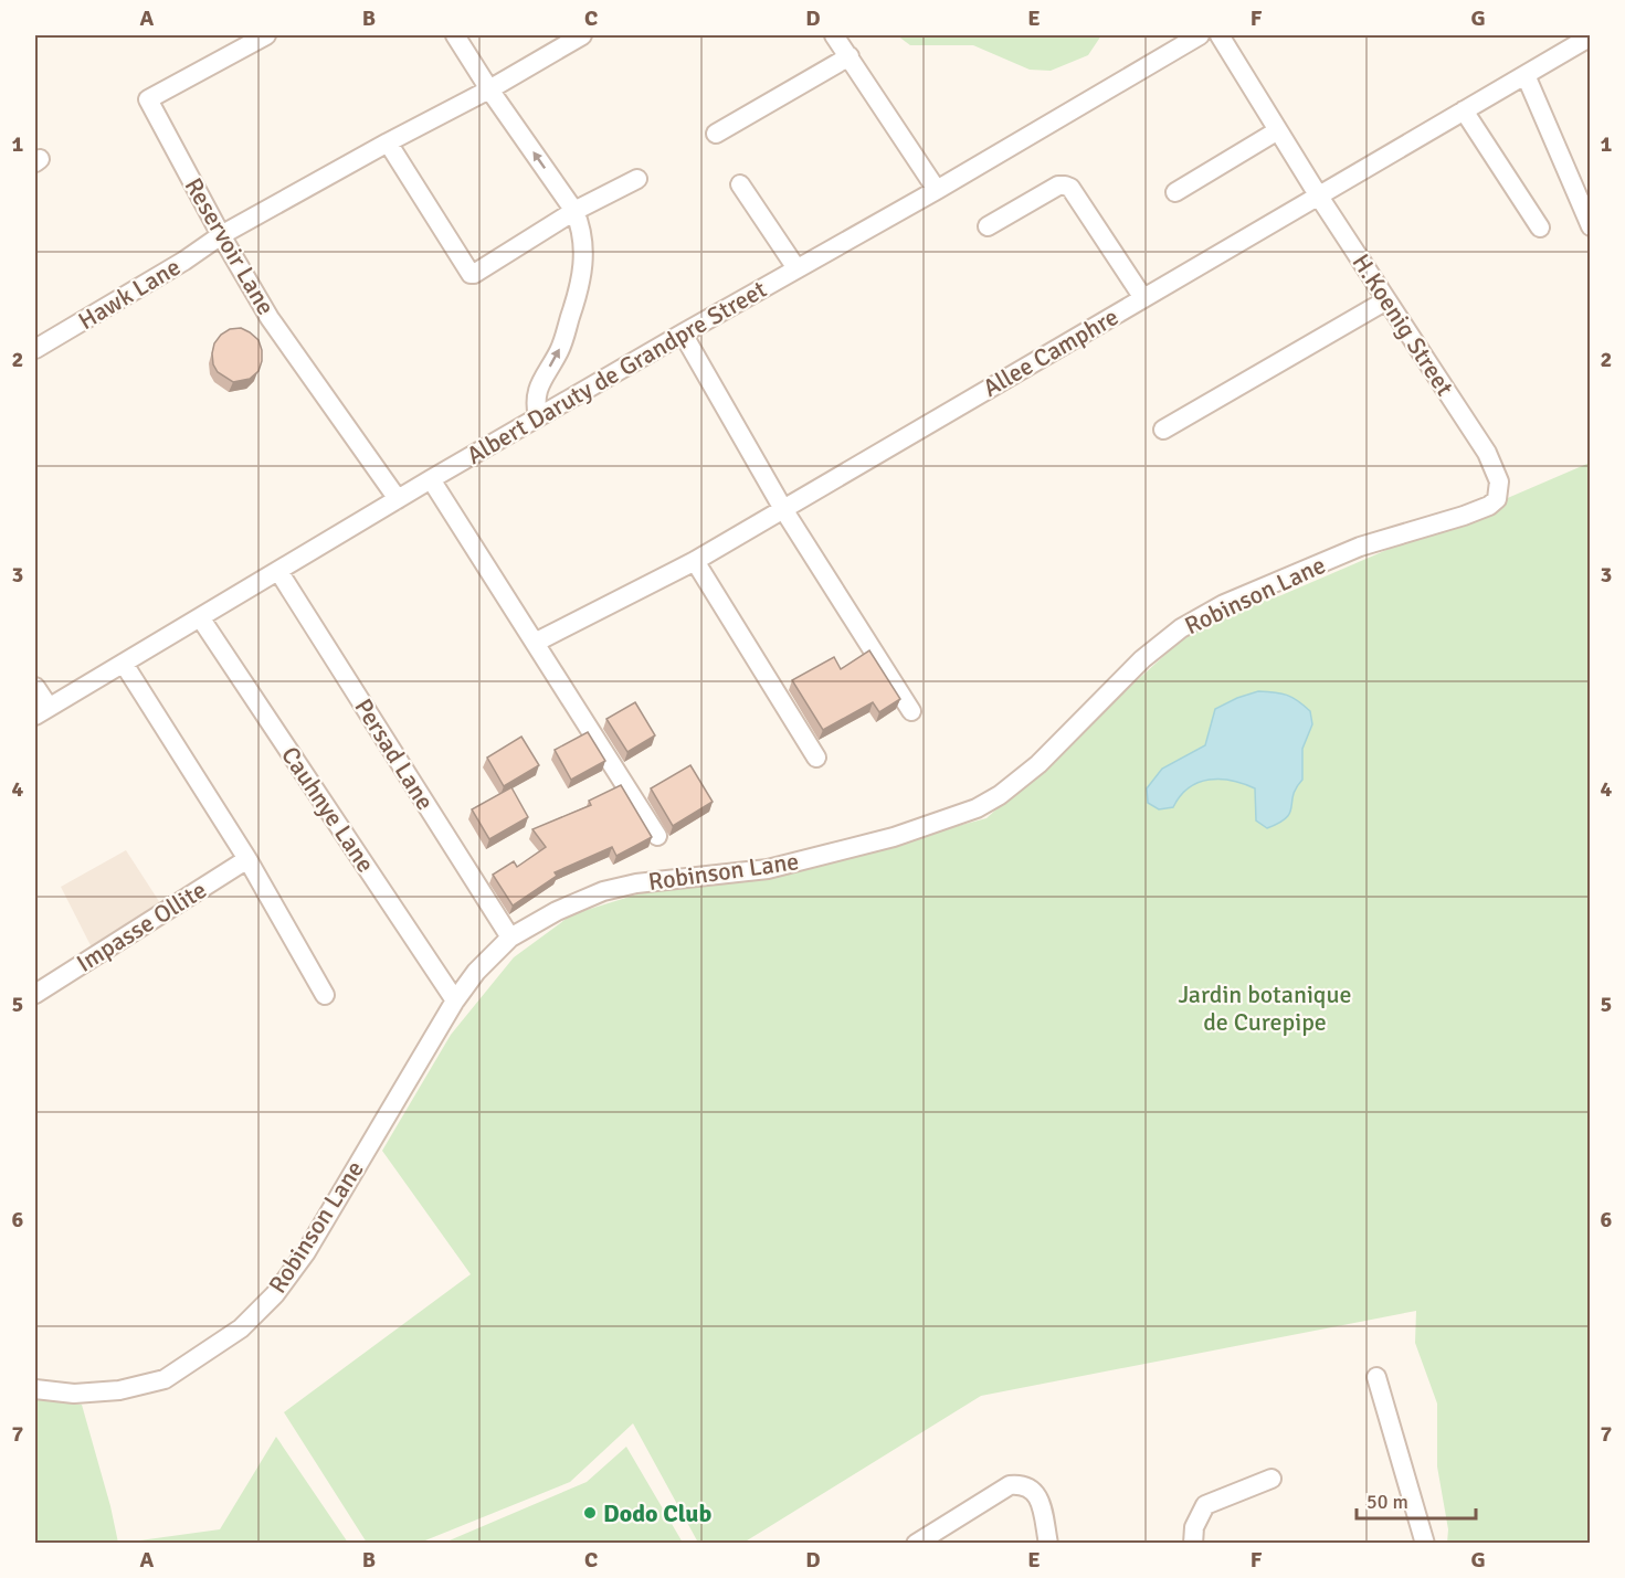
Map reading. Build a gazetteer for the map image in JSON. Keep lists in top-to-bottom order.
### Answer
{
  "streets": {
    "street": [
      "Reservoir Lane",
      "Hawk Lane",
      "H.Koenig Street",
      "Allee Camphre",
      "Albert Daruty de Grandpre Street",
      "Robinson Lane",
      "Persad Lane",
      "Cauhnye Lane",
      "Impasse Ollite"
    ]
  },
  "crossings": [
    ["Reservoir Lane", "Hawk Lane"],
    ["Reservoir Lane", "Albert Daruty de Grandpre Street"],
    ["H.Koenig Street", "Allee Camphre"],
    ["H.Koenig Street", "Robinson Lane"],
    ["Albert Daruty de Grandpre Street", "Persad Lane"],
    ["Albert Daruty de Grandpre Street", "Cauhnye Lane"],
    ["Robinson Lane", "Persad Lane"],
    ["Robinson Lane", "Cauhnye Lane"]
  ],
  "parks": ["Jardin botanique de Curepipe"],
  "places": ["Dodo Club"],
  "scale_bar": "50 m",
  "grid": {
    "columns": [
      "A",
      "B",
      "C",
      "D",
      "E",
      "F",
      "G"
    ],
    "rows": [
      "1",
      "2",
      "3",
      "4",
      "5",
      "6",
      "7"
    ]
  }
}
